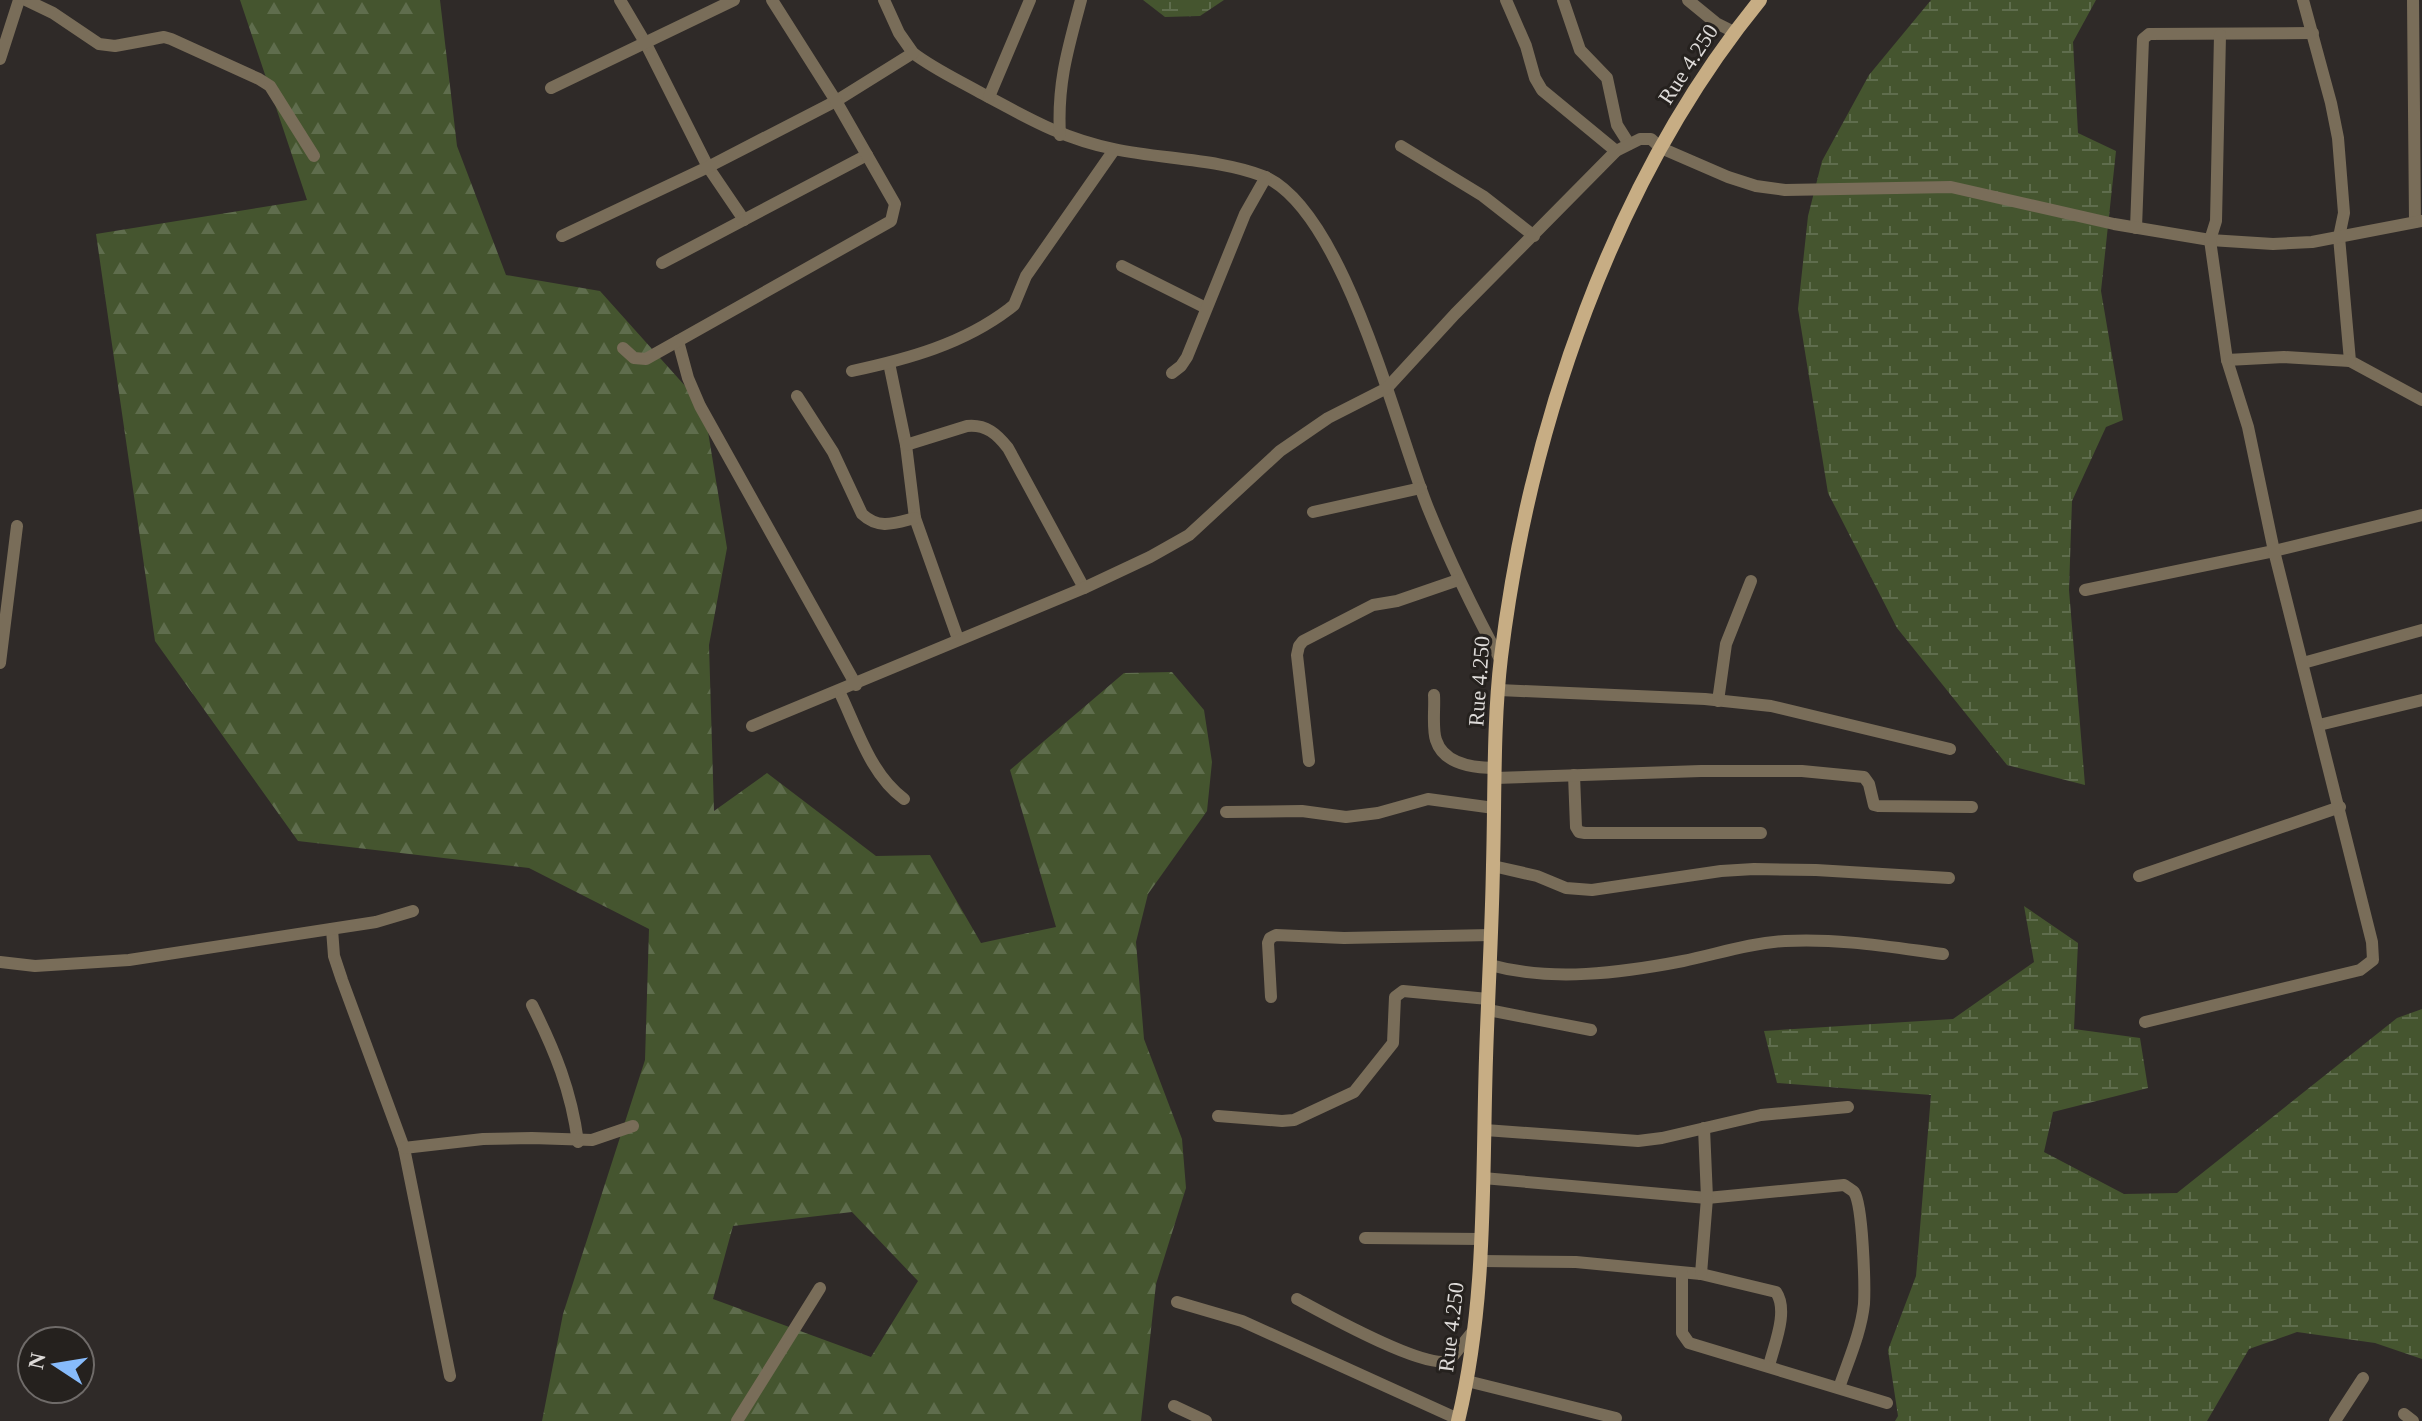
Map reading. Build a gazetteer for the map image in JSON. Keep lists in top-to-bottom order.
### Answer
{
  "streets": {
    "main road": ["Rue 4.250"]
  },
  "north": "left"
}
